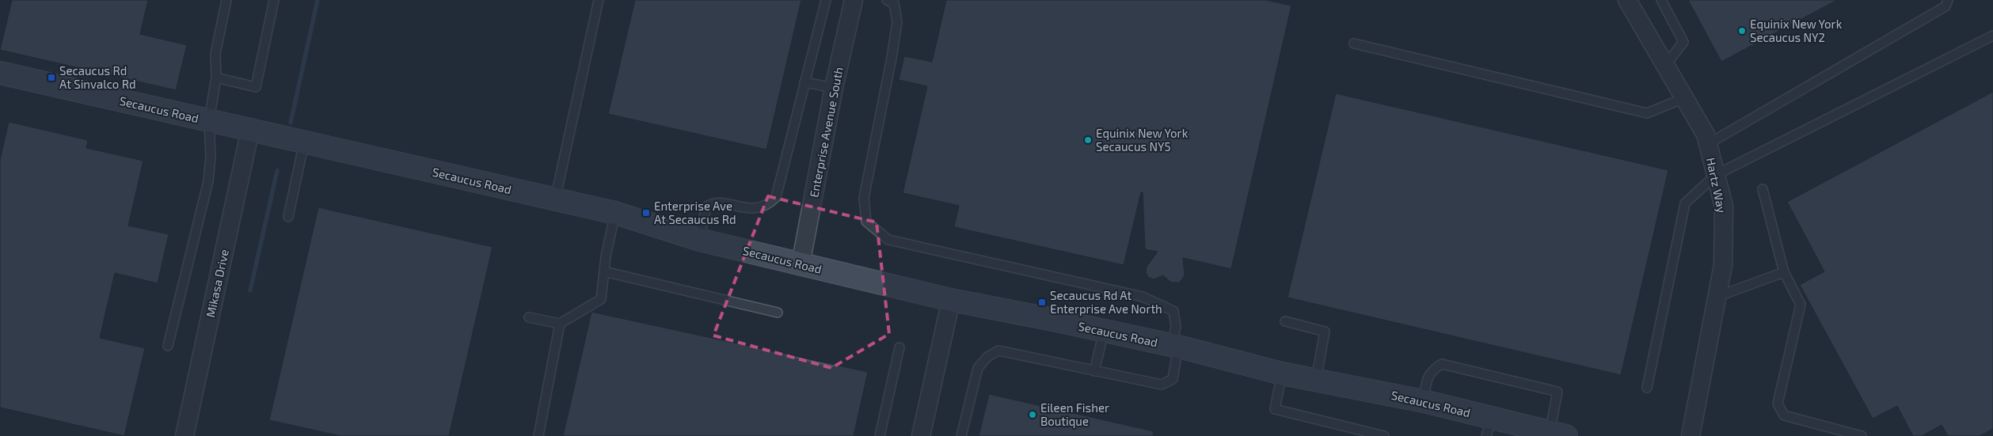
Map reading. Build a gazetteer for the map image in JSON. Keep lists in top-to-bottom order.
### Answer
{
  "streets": {
    "main road": ["Secaucus Road"],
    "street": ["Enterprise Avenue South", "Hartz Way", "Mikasa Drive"]
  },
  "crossings": [
    ["Secaucus Road", "Enterprise Avenue South"],
    ["Secaucus Road", "Mikasa Drive"]
  ],
  "places": {
    "other": ["Equinix New York Secaucus NY2", "Equinix New York Secaucus NY5", "Eileen Fisher Boutique"],
    "transit": ["Secaucus Rd At Sinvalco Rd", "Enterprise Ave At Secaucus Rd", "Secaucus Rd At Enterprise Ave North"]
  }
}
